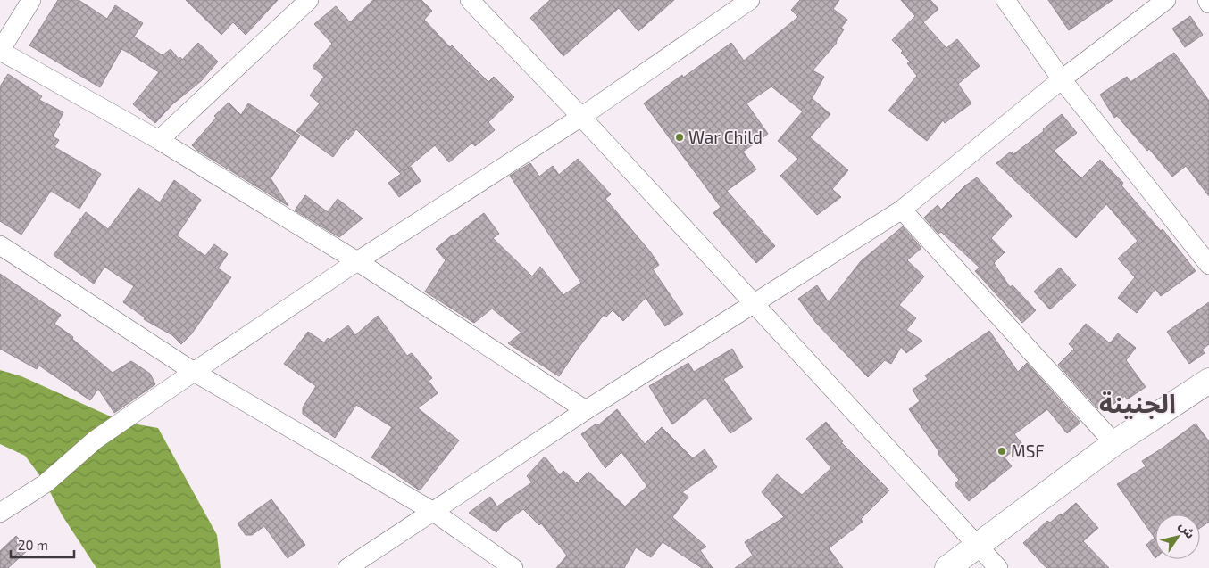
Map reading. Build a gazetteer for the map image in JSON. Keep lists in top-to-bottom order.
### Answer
{
  "districts": ["الجنينة"],
  "places": ["War Child", "MSF"],
  "scale_bar": "20 m",
  "north": "top right"
}
